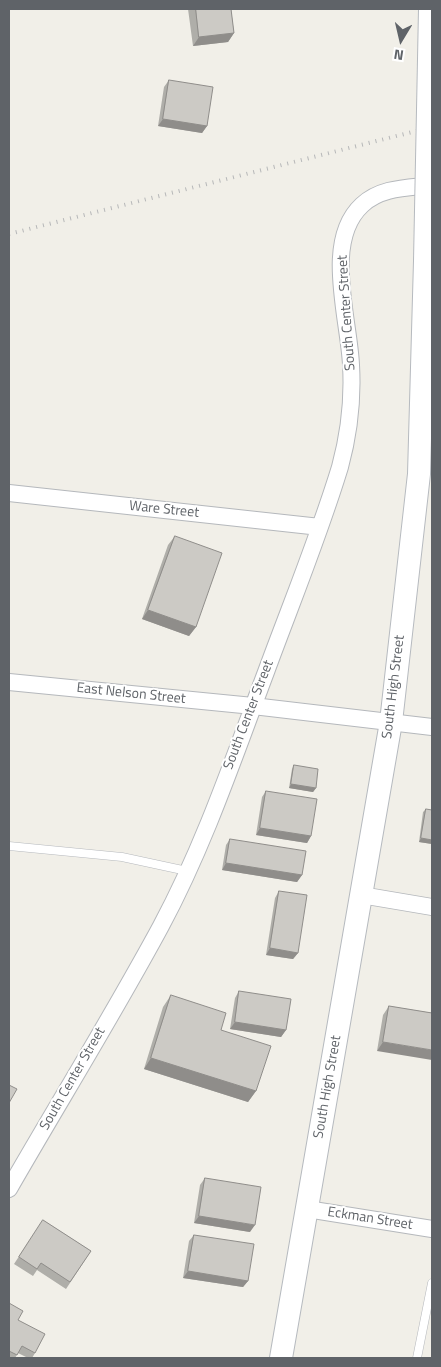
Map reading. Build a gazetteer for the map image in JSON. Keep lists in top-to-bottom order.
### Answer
{
  "streets": {
    "main road": ["South High Street"],
    "street": [
      "South Center Street",
      "Ware Street",
      "East Nelson Street",
      "Eckman Street"
    ]
  },
  "crossings": [
    ["South Center Street", "Ware Street"],
    ["South Center Street", "East Nelson Street"],
    ["South High Street", "East Nelson Street"],
    ["South High Street", "Eckman Street"]
  ],
  "north": "bottom"
}
